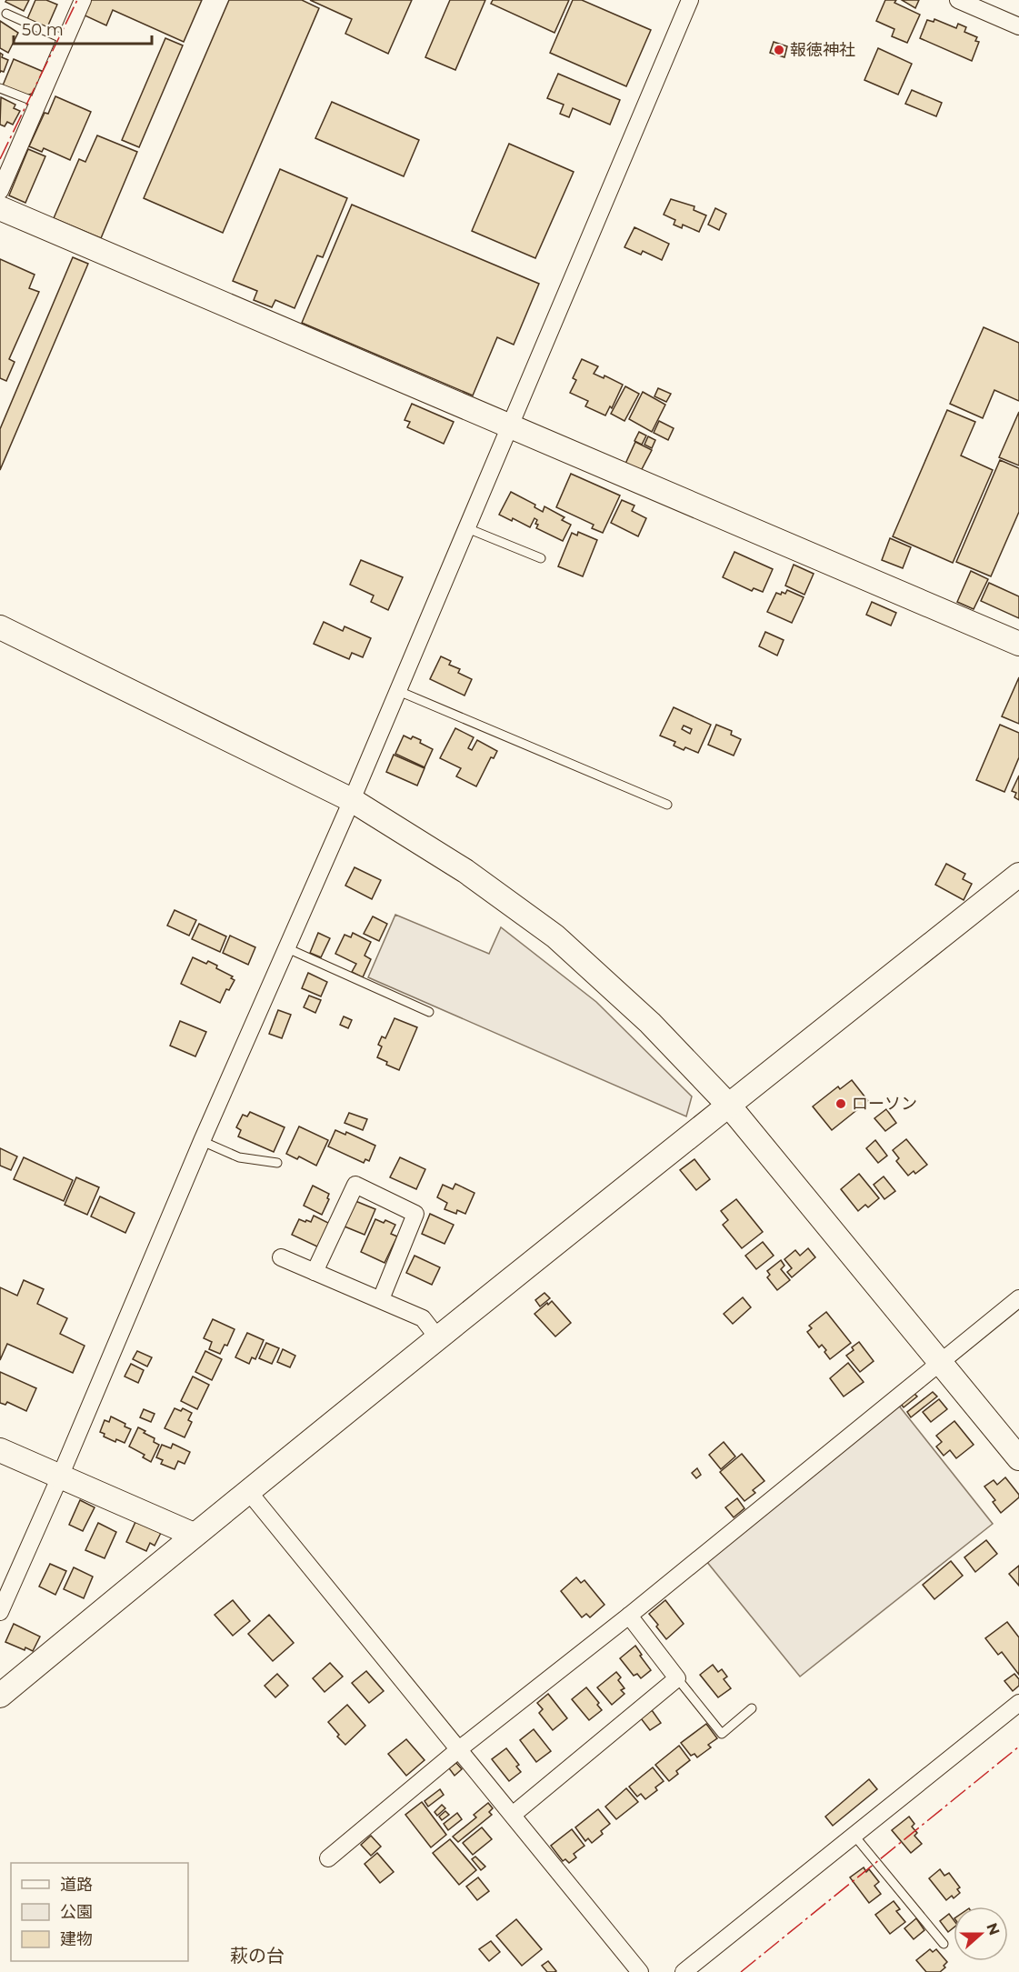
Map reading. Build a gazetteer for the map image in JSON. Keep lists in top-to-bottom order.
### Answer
{
  "districts": ["萩の台"],
  "places": ["報徳神社", "ローソン"],
  "legend": ["道路", "公園", "建物"],
  "scale_bar": "50 m",
  "north": "right"
}
